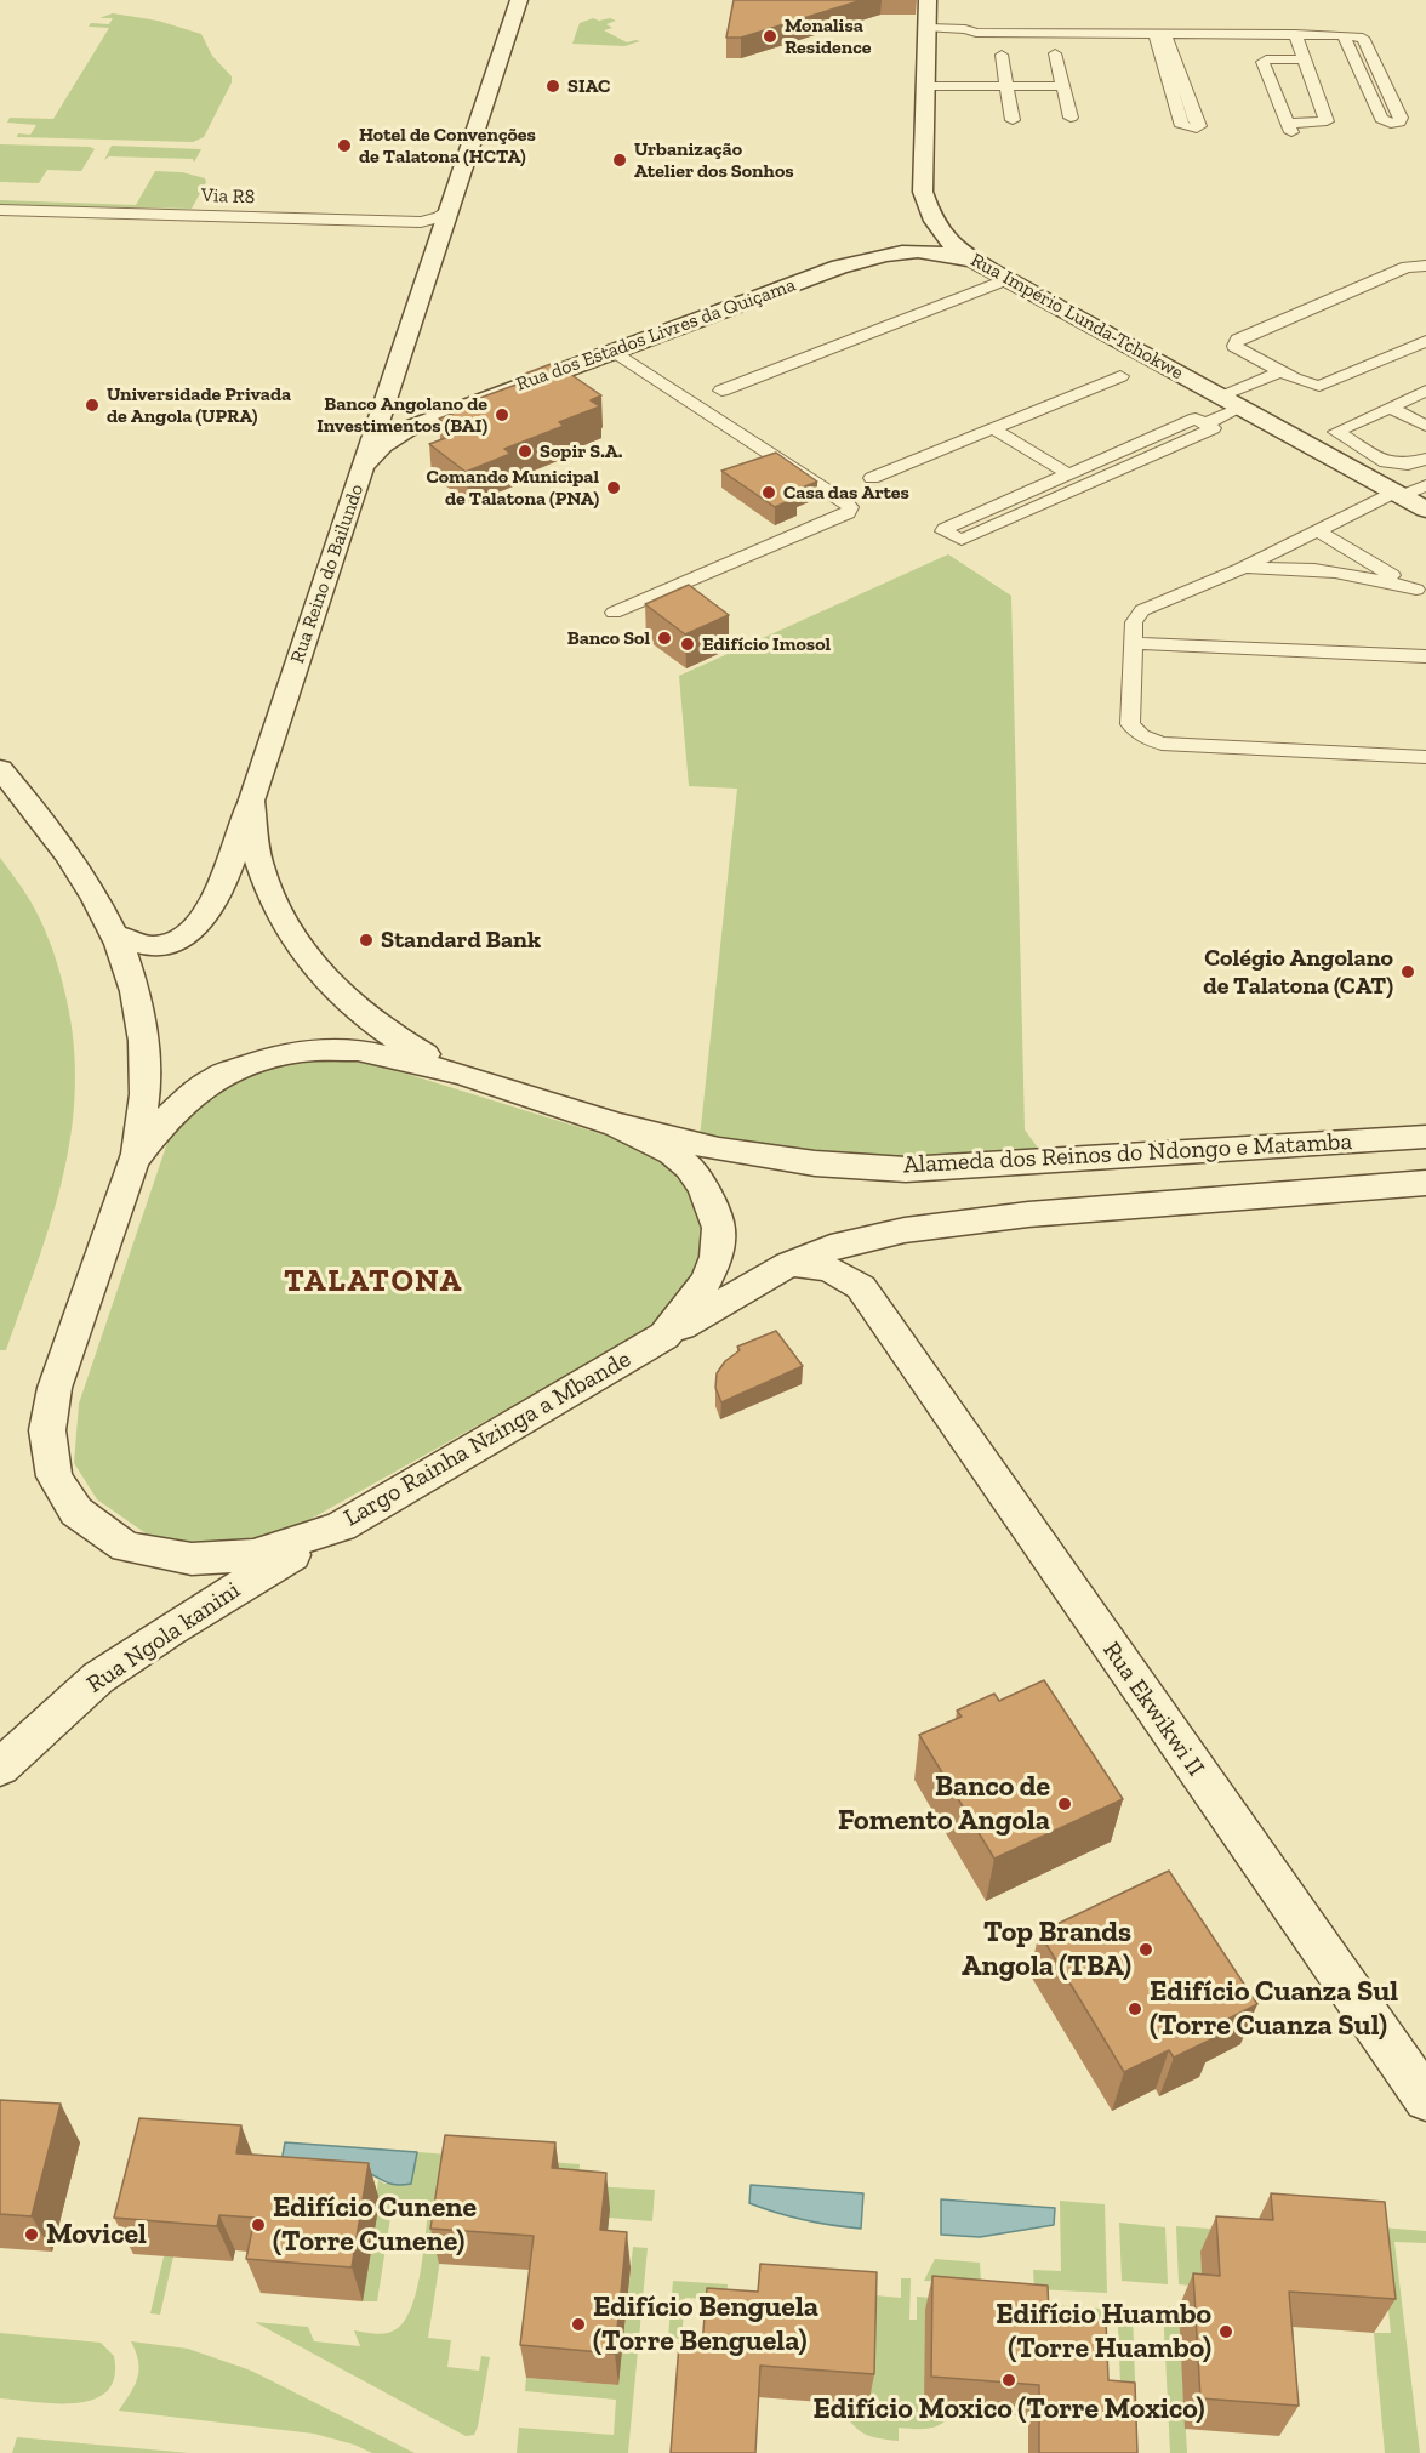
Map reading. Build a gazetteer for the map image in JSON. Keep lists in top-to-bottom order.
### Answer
{
  "streets": {
    "main road": [
      "Rua Império Lunda-Tchokwe",
      "Rua dos Estados Livres da Quiçama",
      "Rua Reino do Bailundo",
      "Alameda dos Reinos do Ndongo e Matamba",
      "Largo Rainha Nzinga a Mbande",
      "Rua Ngola kanini",
      "Rua Ekwikwi II"
    ],
    "street": ["Via R8"]
  },
  "crossings": [
    ["Via R8", "Rua Reino do Bailundo"],
    ["Rua Império Lunda-Tchokwe", "Rua dos Estados Livres da Quiçama"],
    ["Rua dos Estados Livres da Quiçama", "Rua Reino do Bailundo"],
    ["Rua Reino do Bailundo", "Largo Rainha Nzinga a Mbande"],
    ["Alameda dos Reinos do Ndongo e Matamba", "Largo Rainha Nzinga a Mbande"],
    ["Alameda dos Reinos do Ndongo e Matamba", "Rua Ekwikwi II"],
    ["Largo Rainha Nzinga a Mbande", "Rua Ngola kanini"]
  ],
  "districts": ["TALATONA"],
  "places": [
    "Monalisa Residence",
    "SIAC",
    "Hotel de Convenções de Talatona (HCTA)",
    "Urbanização Atelier dos Sonhos",
    "Universidade Privada de Angola (UPRA)",
    "Banco Angolano de Investimentos (BAI)",
    "Sopir S.A.",
    "Comando Municipal de Talatona (PNA)",
    "Casa das Artes",
    "Banco Sol",
    "Edifício Imosol",
    "Standard Bank",
    "Colégio Angolano de Talatona (CAT)",
    "Banco de Fomento Angola",
    "Top Brands Angola (TBA)",
    "Edifício Cuanza Sul (Torre Cuanza Sul)",
    "Edifício Cunene (Torre Cunene)",
    "Movicel",
    "Edifício Benguela (Torre Benguela)",
    "Edifício Huambo (Torre Huambo)",
    "Edifício Moxico (Torre Moxico)"
  ]
}
